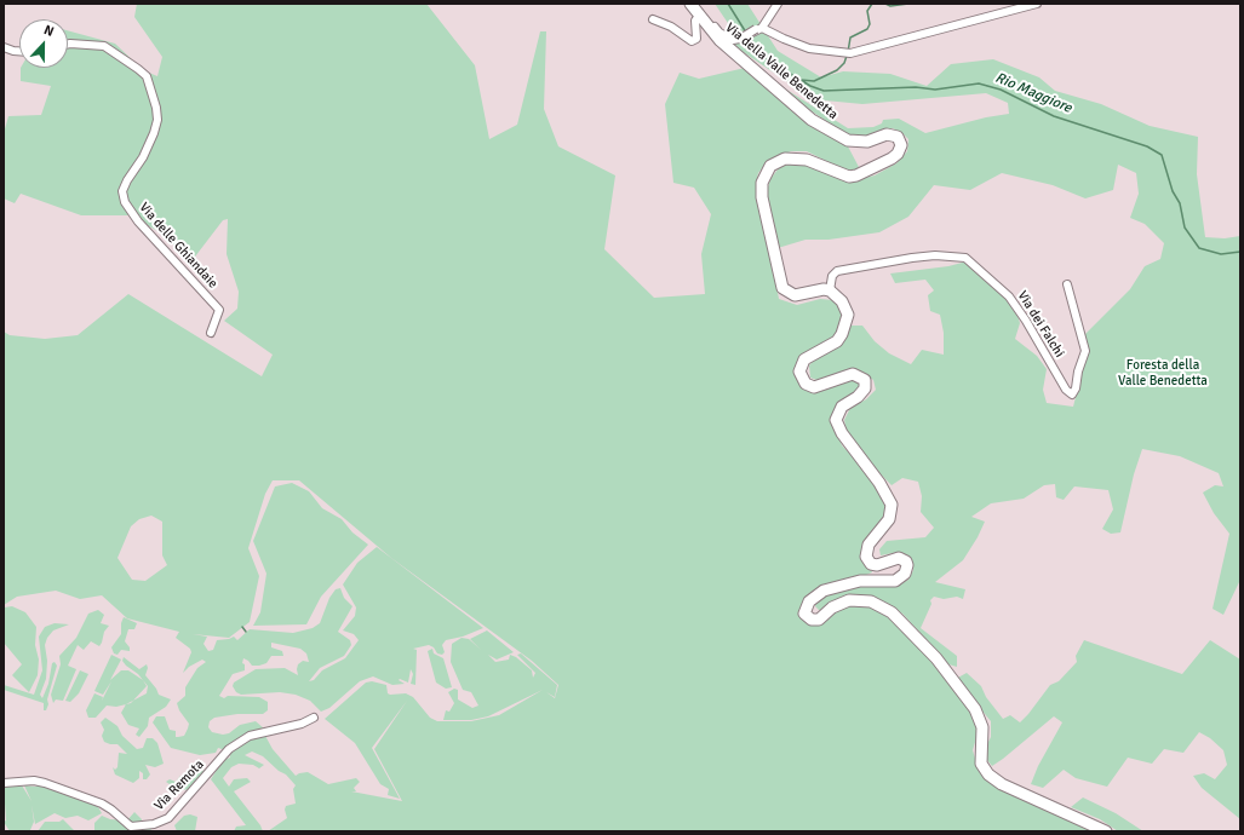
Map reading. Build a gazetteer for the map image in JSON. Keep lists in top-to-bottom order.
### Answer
{
  "streets": {
    "main road": ["Via della Valle Benedetta"],
    "street": ["Via delle Ghiandaie", "Via dei Falchi", "Via Remota"]
  },
  "crossings": [
    ["Via della Valle Benedetta", "Via dei Falchi"]
  ],
  "water": ["Rio Maggiore"],
  "parks": ["Foresta della Valle Benedetta"],
  "north": "top"
}
